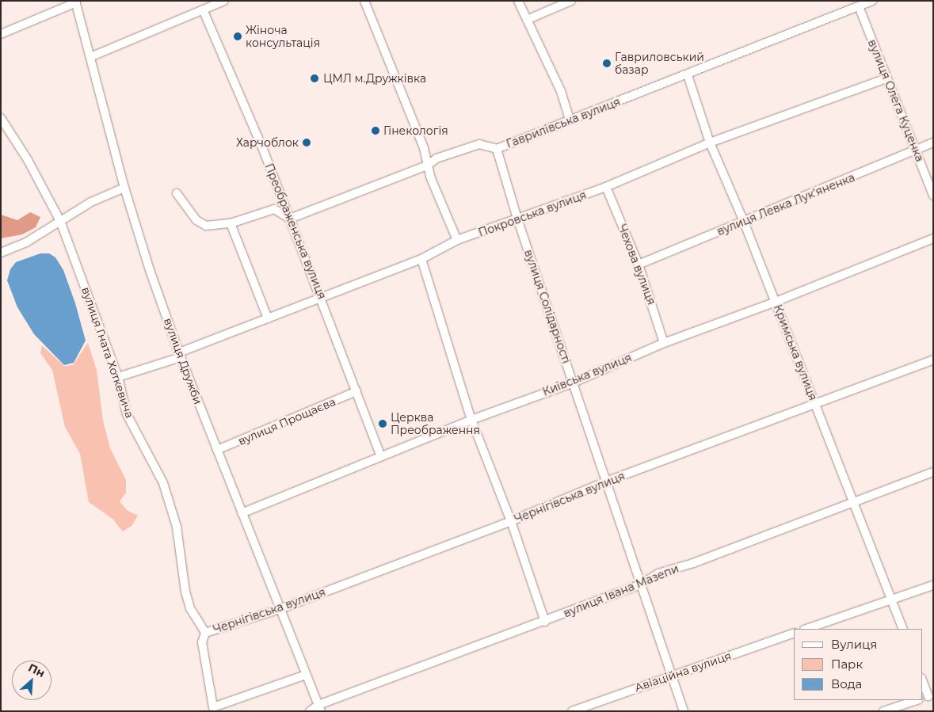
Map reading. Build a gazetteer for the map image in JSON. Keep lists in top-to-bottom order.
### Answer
{
  "streets": {
    "street": [
      "вулиця Олега Куценка",
      "Гаврилівська вулиця",
      "вулиця Левка Лук'яненка",
      "Покровська вулиця",
      "Преображенська вулиця",
      "Чехова вулиця",
      "вулиця Солідарності",
      "вулиця Гната Хоткевича",
      "Кримська вулиця",
      "вулиця Дружби",
      "Київська вулиця",
      "вулиця Прощаєва",
      "Чернігівська вулиця",
      "вулиця Івана Мазепи",
      "Авіаційна вулиця"
    ]
  },
  "crossings": [
    ["вулиця Олега Куценка", "Гаврилівська вулиця"],
    ["вулиця Олега Куценка", "вулиця Левка Лук'яненка"],
    ["вулиця Олега Куценка", "Покровська вулиця"],
    ["Гаврилівська вулиця", "Преображенська вулиця"],
    ["Гаврилівська вулиця", "вулиця Солідарності"],
    ["Гаврилівська вулиця", "Кримська вулиця"],
    ["вулиця Левка Лук'яненка", "Чехова вулиця"],
    ["вулиця Левка Лук'яненка", "Кримська вулиця"],
    ["Покровська вулиця", "Преображенська вулиця"],
    ["Покровська вулиця", "Чехова вулиця"],
    ["Покровська вулиця", "вулиця Солідарності"],
    ["Покровська вулиця", "вулиця Гната Хоткевича"],
    ["Покровська вулиця", "Кримська вулиця"],
    ["Покровська вулиця", "вулиця Дружби"],
    ["Преображенська вулиця", "Київська вулиця"],
    ["Преображенська вулиця", "вулиця Прощаєва"],
    ["Чехова вулиця", "Київська вулиця"],
    ["вулиця Солідарності", "Київська вулиця"],
    ["вулиця Солідарності", "Чернігівська вулиця"],
    ["вулиця Солідарності", "вулиця Івана Мазепи"],
    ["вулиця Солідарності", "Авіаційна вулиця"],
    ["вулиця Гната Хоткевича", "Чернігівська вулиця"],
    ["Кримська вулиця", "Київська вулиця"],
    ["Кримська вулиця", "Чернігівська вулиця"],
    ["Кримська вулиця", "вулиця Івана Мазепи"],
    ["вулиця Дружби", "Київська вулиця"],
    ["вулиця Дружби", "вулиця Прощаєва"],
    ["вулиця Дружби", "Чернігівська вулиця"],
    ["вулиця Дружби", "вулиця Івана Мазепи"]
  ],
  "places": [
    "Жіноча консультація",
    "Гавриловський базар",
    "ЦМЛ м.Дружківка",
    "Гінекологія",
    "Харчоблок",
    "Церква Преображення"
  ],
  "legend": ["Вулиця", "Парк", "Вода"],
  "north": "top right"
}
